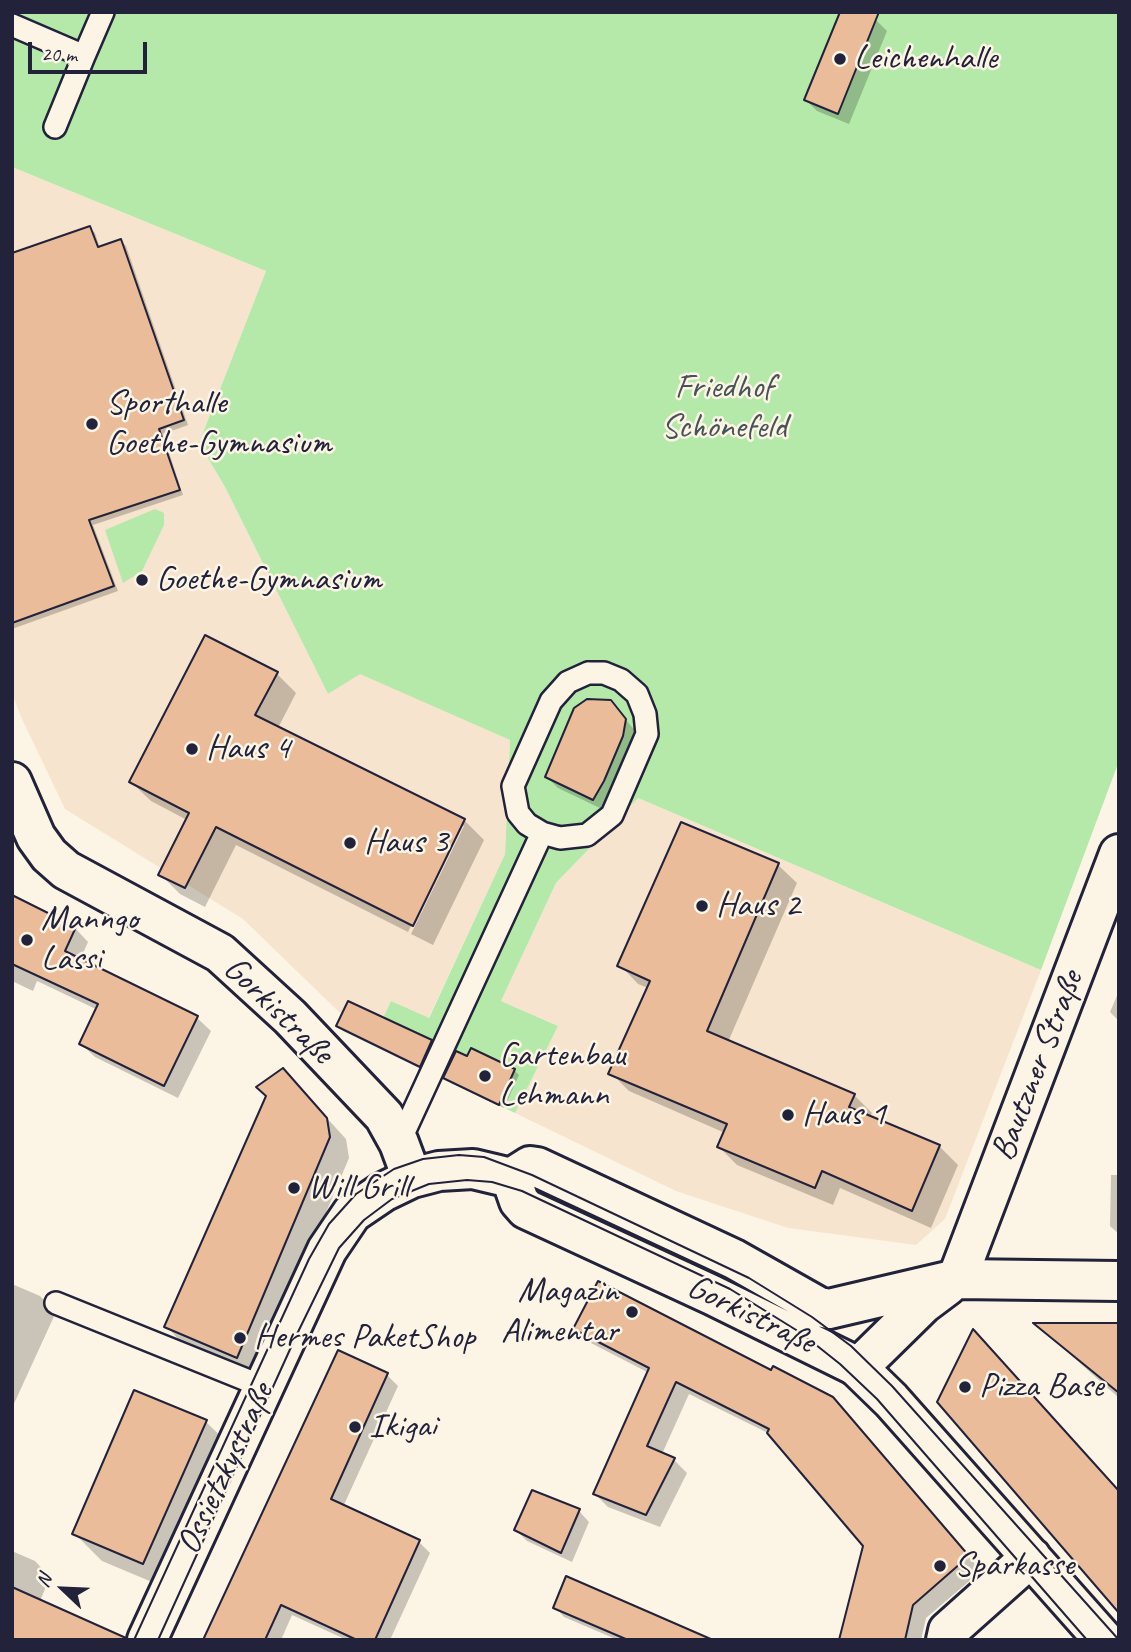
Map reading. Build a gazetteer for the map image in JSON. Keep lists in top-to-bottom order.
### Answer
{
  "streets": {
    "main road": ["Gorkistraße", "Bautzner Straße", "Ossietzkystraße"]
  },
  "crossings": [
    ["Gorkistraße", "Ossietzkystraße"]
  ],
  "parks": ["Friedhof Schönefeld"],
  "places": [
    "Leichenhalle",
    "Sporthalle Goethe-Gymnasium",
    "Goethe-Gymnasium",
    "Haus 4",
    "Haus 3",
    "Haus 2",
    "Manngo Lassi",
    "Gartenbau Lehmann",
    "Haus 1",
    "Will Grill",
    "Magazin Alimentar",
    "Hermes PaketShop",
    "Pizza Base",
    "Ikigai",
    "Sparkasse"
  ],
  "scale_bar": "20 m",
  "north": "top left"
}
